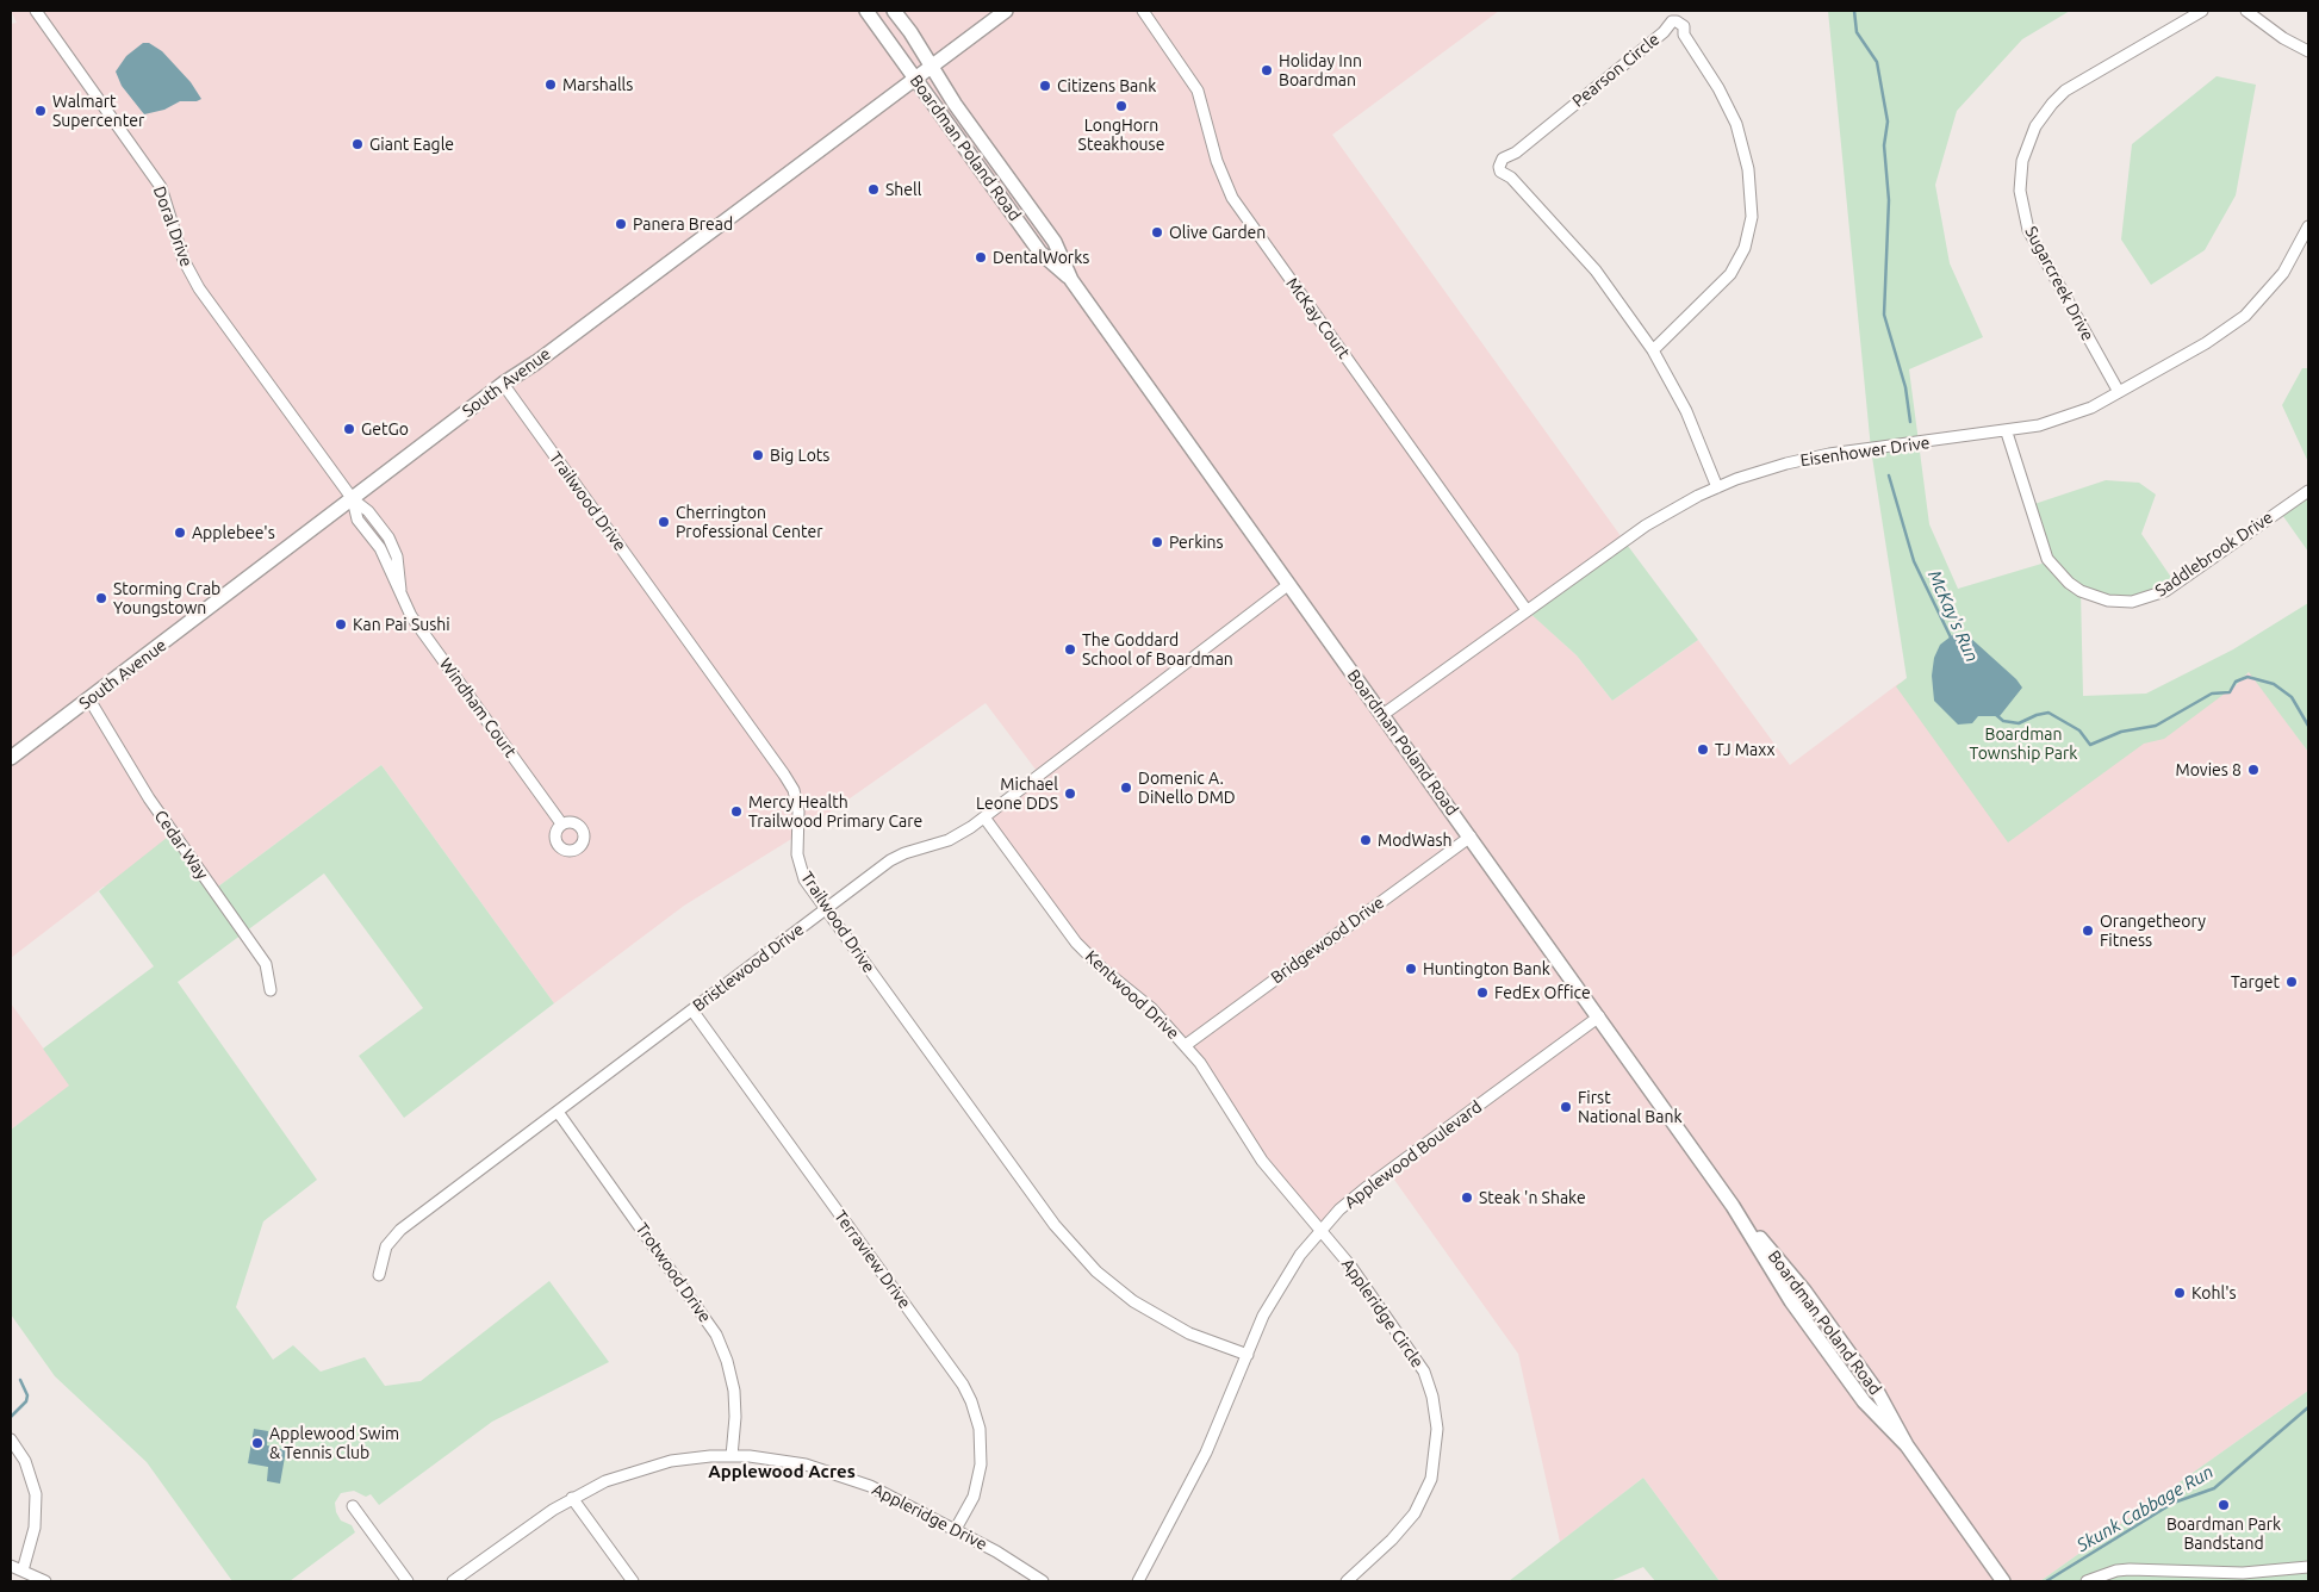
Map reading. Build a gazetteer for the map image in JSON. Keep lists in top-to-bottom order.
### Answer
{
  "streets": {
    "main road": ["Boardman Poland Road", "South Avenue"],
    "street": [
      "Pearson Circle",
      "Doral Drive",
      "Sugarcreek Drive",
      "McKay Court",
      "Eisenhower Drive",
      "Trailwood Drive",
      "Saddlebrook Drive",
      "Windham Court",
      "Cedar Way",
      "Bridgewood Drive",
      "Bristlewood Drive",
      "Kentwood Drive",
      "Applewood Boulevard",
      "Terraview Drive",
      "Trotwood Drive",
      "Appleridge Circle",
      "Appleridge Drive"
    ]
  },
  "crossings": [
    ["Pearson Circle", "Eisenhower Drive"],
    ["Boardman Poland Road", "South Avenue"],
    ["Boardman Poland Road", "Eisenhower Drive"],
    ["Boardman Poland Road", "Bridgewood Drive"],
    ["Boardman Poland Road", "Bristlewood Drive"],
    ["Boardman Poland Road", "Applewood Boulevard"],
    ["Doral Drive", "South Avenue"],
    ["Doral Drive", "Windham Court"],
    ["Sugarcreek Drive", "Eisenhower Drive"],
    ["McKay Court", "Eisenhower Drive"],
    ["South Avenue", "Trailwood Drive"],
    ["South Avenue", "Windham Court"],
    ["South Avenue", "Cedar Way"],
    ["Eisenhower Drive", "Saddlebrook Drive"],
    ["Trailwood Drive", "Bristlewood Drive"],
    ["Trailwood Drive", "Applewood Boulevard"],
    ["Bridgewood Drive", "Kentwood Drive"],
    ["Bristlewood Drive", "Kentwood Drive"],
    ["Bristlewood Drive", "Terraview Drive"],
    ["Bristlewood Drive", "Trotwood Drive"],
    ["Kentwood Drive", "Applewood Boulevard"],
    ["Kentwood Drive", "Appleridge Circle"],
    ["Applewood Boulevard", "Appleridge Circle"],
    ["Terraview Drive", "Appleridge Drive"],
    ["Trotwood Drive", "Appleridge Drive"]
  ],
  "districts": ["Applewood Acres"],
  "water": ["McKay's Run", "Skunk Cabbage Run"],
  "parks": ["Boardman Township Park"],
  "places": [
    "Holiday Inn Boardman",
    "Marshalls",
    "Citizens Bank",
    "LongHorn Steakhouse",
    "Walmart Supercenter",
    "Giant Eagle",
    "Shell",
    "Panera Bread",
    "Olive Garden",
    "DentalWorks",
    "GetGo",
    "Big Lots",
    "Cherrington Professional Center",
    "Applebee's",
    "Perkins",
    "Storming Crab Youngstown",
    "Kan Pai Sushi",
    "The Goddard School of Boardman",
    "TJ Maxx",
    "Movies 8",
    "Domenic A. DiNello DMD",
    "Michael Leone DDS",
    "Mercy Health Trailwood Primary Care",
    "ModWash",
    "Orangetheory Fitness",
    "Huntington Bank",
    "Target",
    "FedEx Office",
    "First National Bank",
    "Steak 'n Shake",
    "Kohl's",
    "Applewood Swim & Tennis Club",
    "Boardman Park Bandstand"
  ]
}
